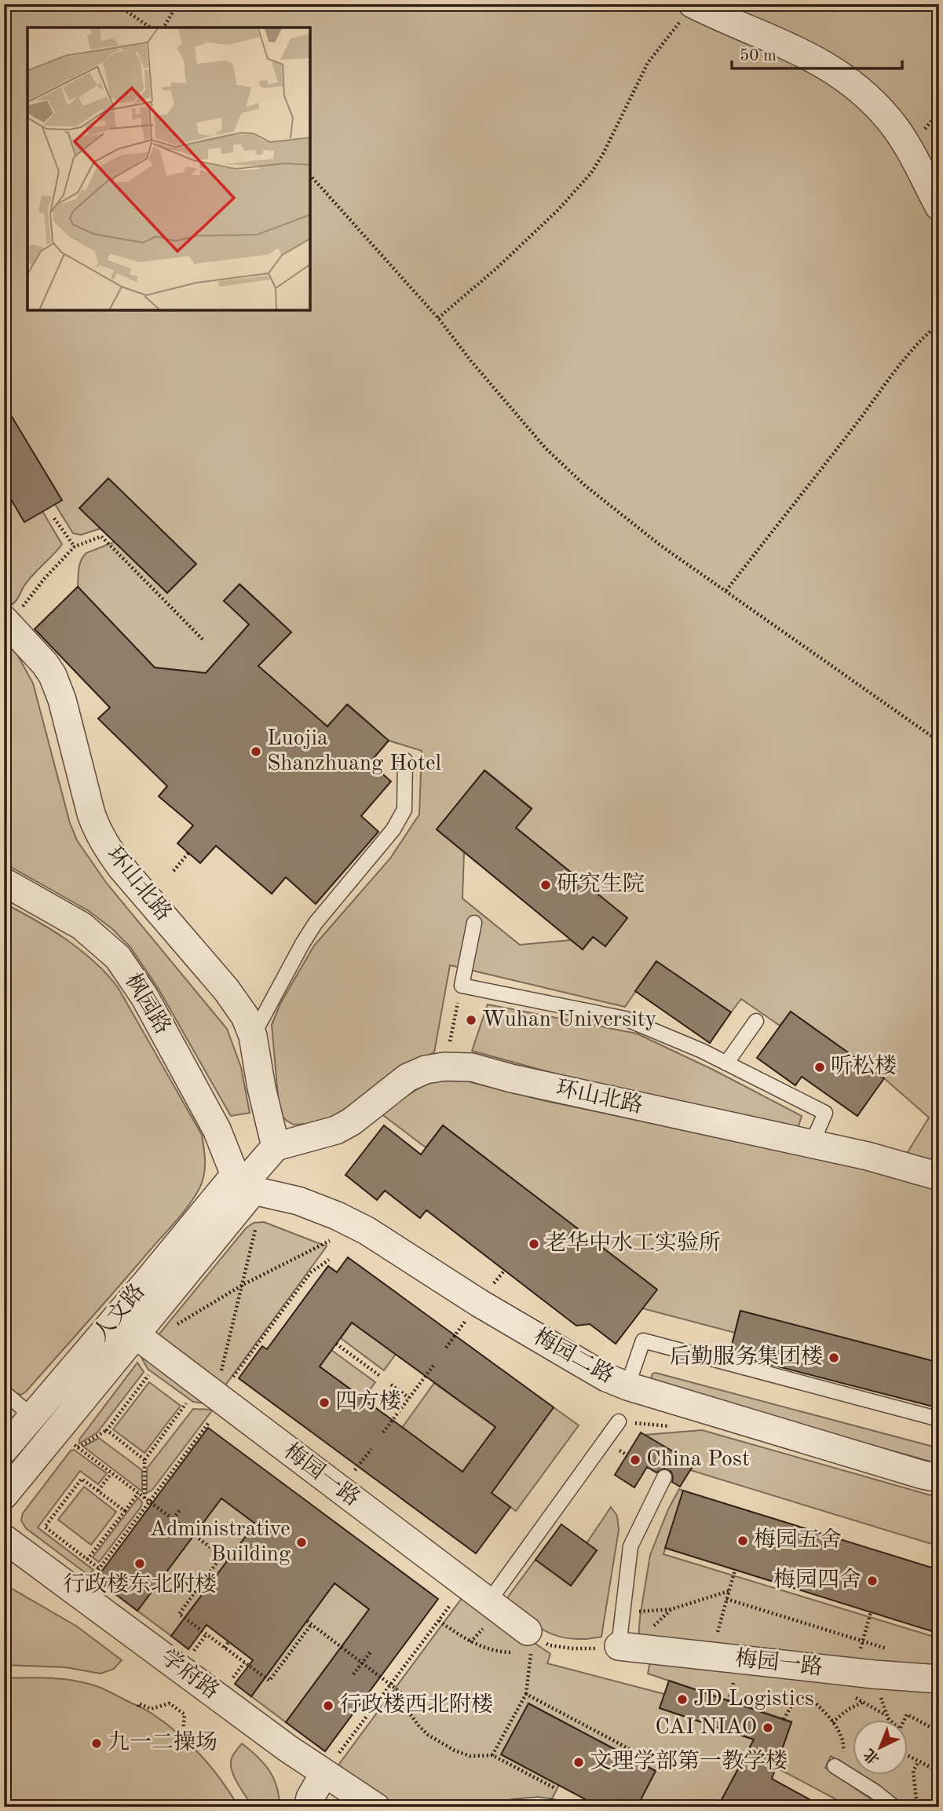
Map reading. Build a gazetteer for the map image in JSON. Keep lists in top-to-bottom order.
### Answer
{
  "streets": {
    "street": [
      "环山北路",
      "枫园路",
      "人文路",
      "梅园二路",
      "梅园一路",
      "学府路"
    ]
  },
  "crossings": [
    ["枫园路", "人文路"],
    ["枫园路", "梅园二路"],
    ["人文路", "梅园二路"],
    ["人文路", "梅园一路"]
  ],
  "places": [
    "Luojia Shanzhuang Hotel",
    "研究生院",
    "Wuhan University",
    "听松楼",
    "老华中水工实验所",
    "后勤服务集团楼",
    "四方楼",
    "China Post",
    "梅园五舍",
    "Administrative Building",
    "行政楼东北附楼",
    "梅园四舍",
    "JD Logistics",
    "行政楼西北附楼",
    "CAI NIAO",
    "九一二操场",
    "文理学部第一教学楼"
  ],
  "scale_bar": "50 m",
  "north": "bottom left"
}
